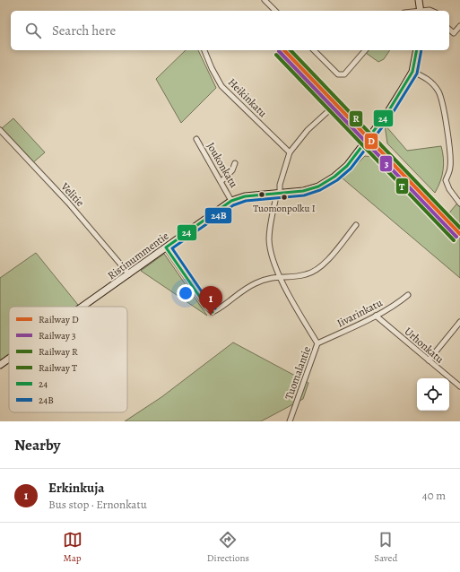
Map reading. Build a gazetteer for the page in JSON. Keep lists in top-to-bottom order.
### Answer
{
  "streets": {
    "street": [
      "Heikinkatu",
      "Joukonkatu",
      "Velitie",
      "Ristinummentie",
      "Iivarinkatu",
      "Urhonkatu",
      "Tuomalantie"
    ]
  },
  "crossings": [
    ["Joukonkatu", "Ristinummentie"],
    ["Velitie", "Ristinummentie"],
    ["Iivarinkatu", "Urhonkatu"],
    ["Iivarinkatu", "Tuomalantie"]
  ],
  "places": ["Tuomonpolku I"],
  "lines": [
    "rail line D",
    "rail line R",
    "transit line 24",
    "transit line 24B",
    "rail line 3",
    "rail line T"
  ],
  "legend": [
    "Railway D",
    "Railway 3",
    "Railway R",
    "Railway T",
    "24",
    "24B"
  ],
  "page": {
    "search": "Search here",
    "pins": "1",
    "heading": "Nearby",
    "list": [
      {
        "mark": "1",
        "name": "Erkinkuja",
        "note": "Bus stop · Ernonkatu",
        "value": "40 m"
      }
    ],
    "nav": ["Map", "Directions", "Saved"]
  }
}
